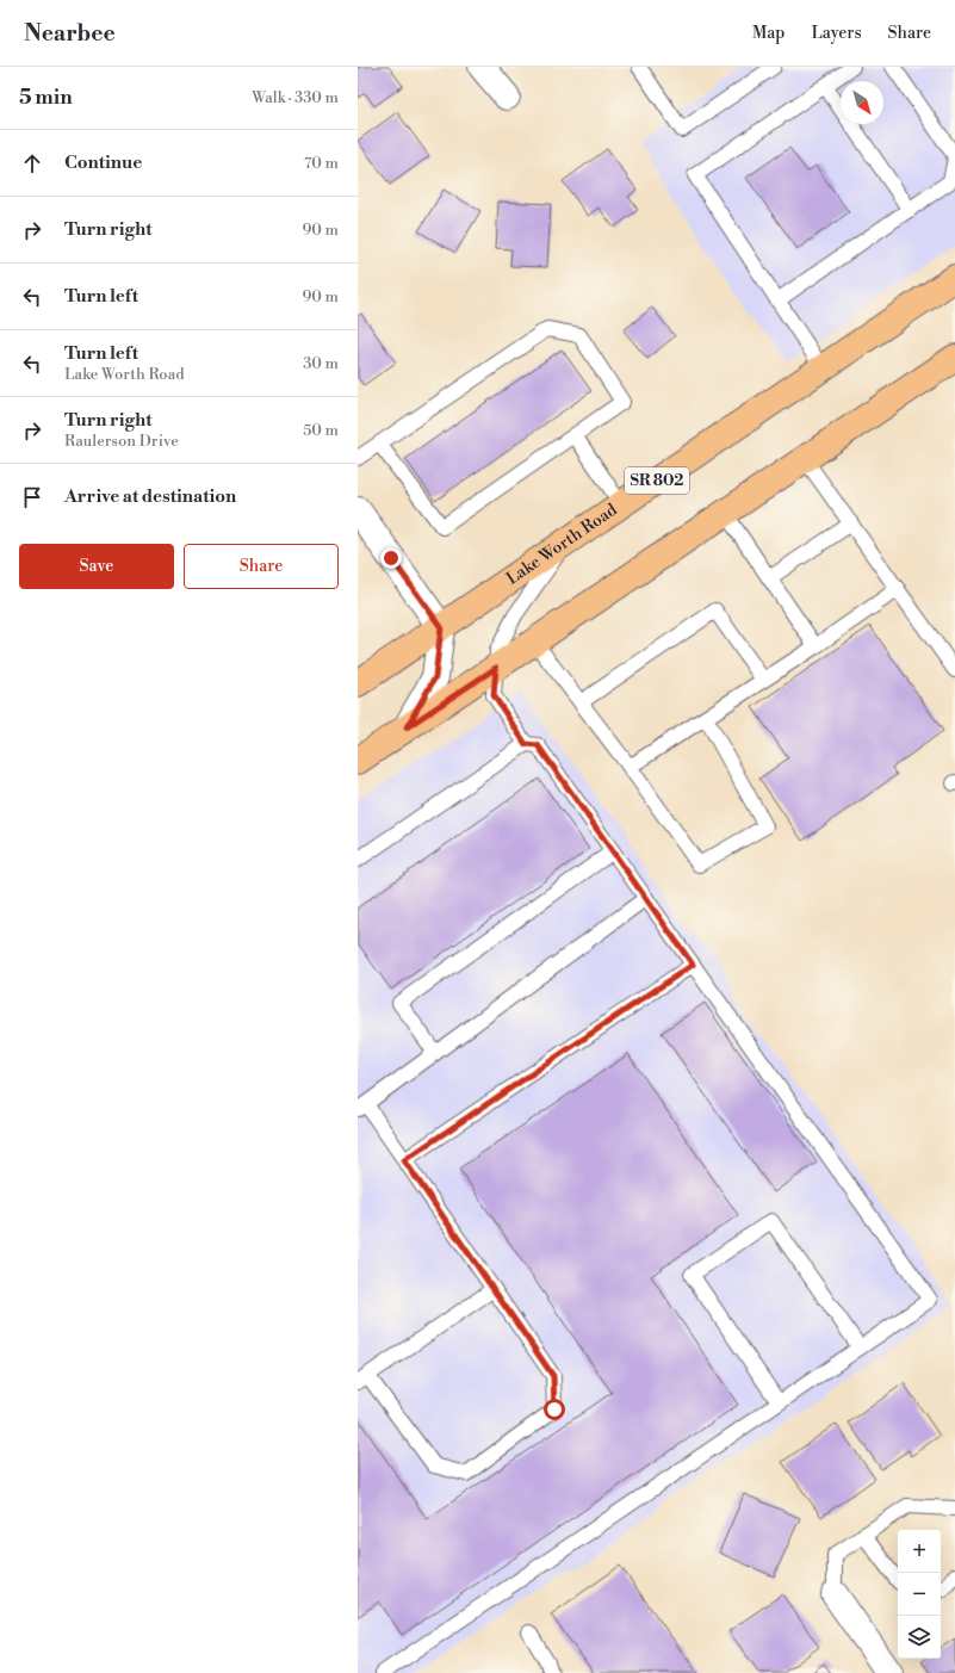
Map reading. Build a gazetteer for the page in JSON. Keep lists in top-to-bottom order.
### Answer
{
  "streets": {
    "main road": ["SR 802", "Lake Worth Road"]
  },
  "north": "bottom right",
  "page": {
    "header": "Nearbee",
    "nav": ["Map", "Layers", "Share"],
    "heading": ["5 min", "Walk · 330 m"],
    "list": [
      ["Continue", "70 m"],
      ["Turn right", "90 m"],
      ["Turn left", "90 m"],
      ["Turn left", "Lake Worth Road", "30 m"],
      ["Turn right", "Raulerson Drive", "50 m"],
      "Arrive at destination"
    ],
    "buttons": ["Save", "Share"],
    "map_buttons": ["+", "−"]
  }
}
